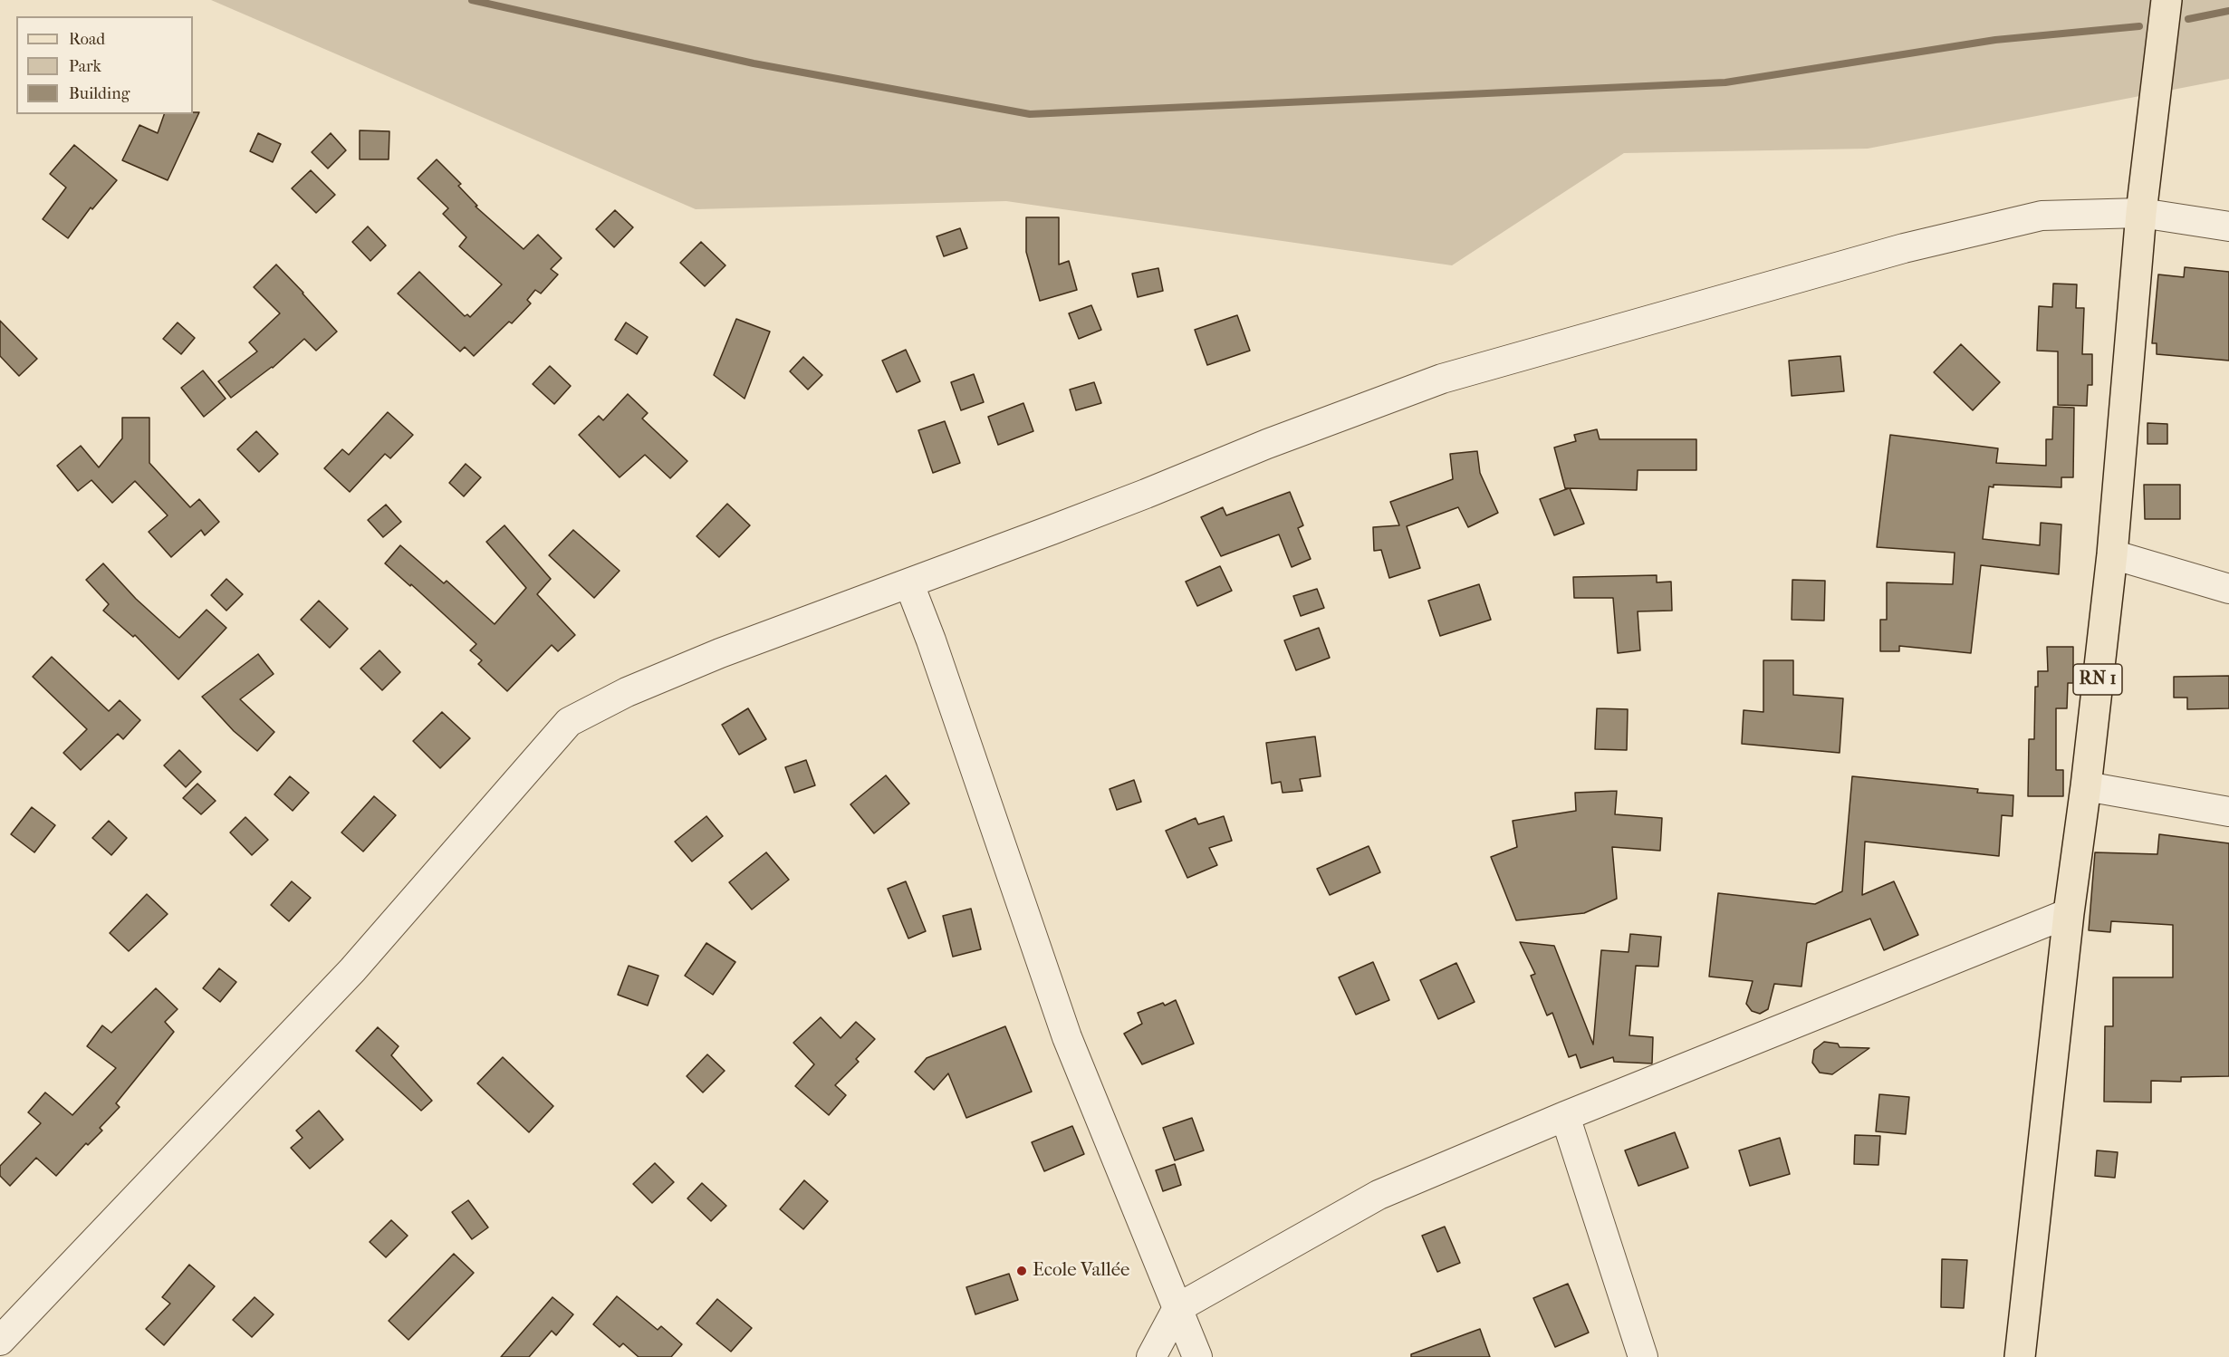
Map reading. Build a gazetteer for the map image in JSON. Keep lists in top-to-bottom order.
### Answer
{
  "streets": {
    "main road": ["RN 1"]
  },
  "places": ["Ecole Vallée"],
  "legend": ["Road", "Park", "Building"]
}
